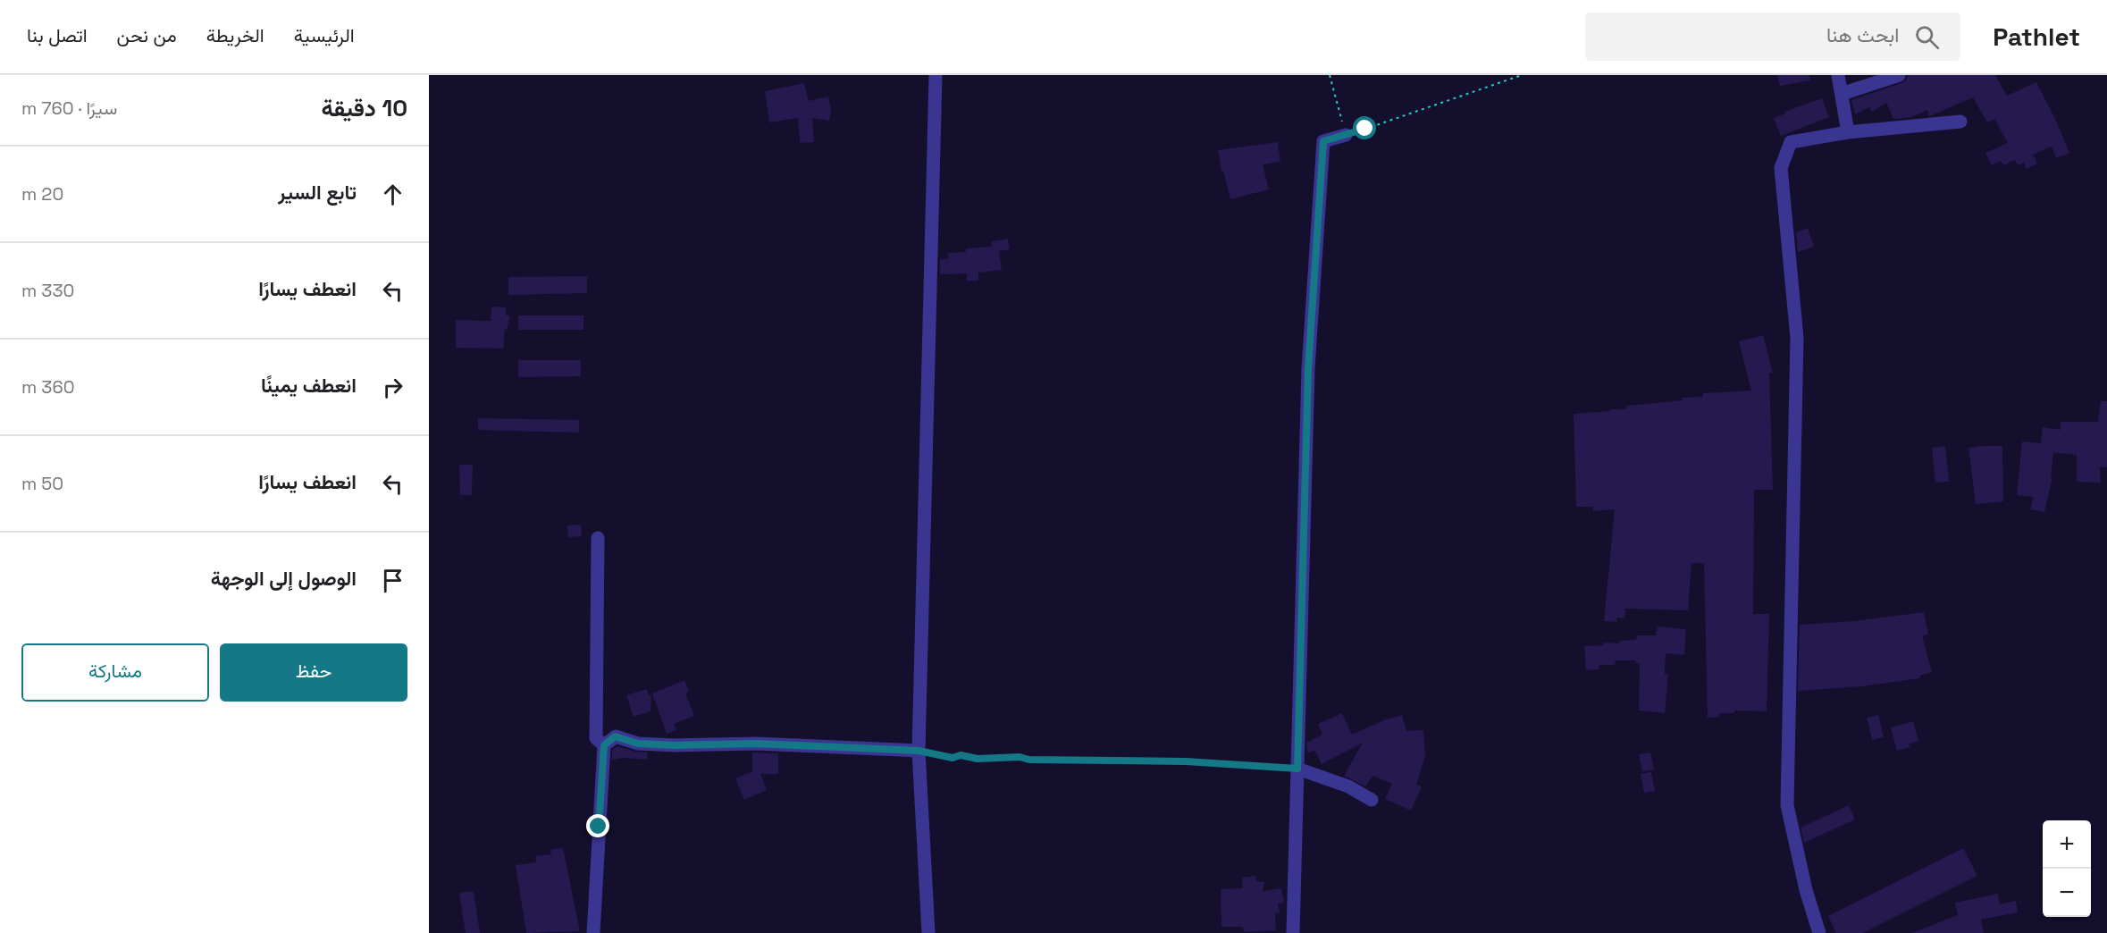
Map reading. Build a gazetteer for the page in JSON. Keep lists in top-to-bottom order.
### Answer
{
  "page": {
    "header": "Pathlet",
    "search": "ابحث هنا",
    "nav": [
      "الرئيسية",
      "الخريطة",
      "من نحن",
      "اتصل بنا"
    ],
    "heading": ["10 دقيقة", "سيرًا · 760 m"],
    "list": [
      ["تابع السير", "20 m"],
      ["انعطف يسارًا", "330 m"],
      ["انعطف يمينًا", "360 m"],
      ["انعطف يسارًا", "50 m"],
      "الوصول إلى الوجهة"
    ],
    "buttons": ["حفظ", "مشاركة"],
    "map_buttons": ["+", "−"]
  }
}
